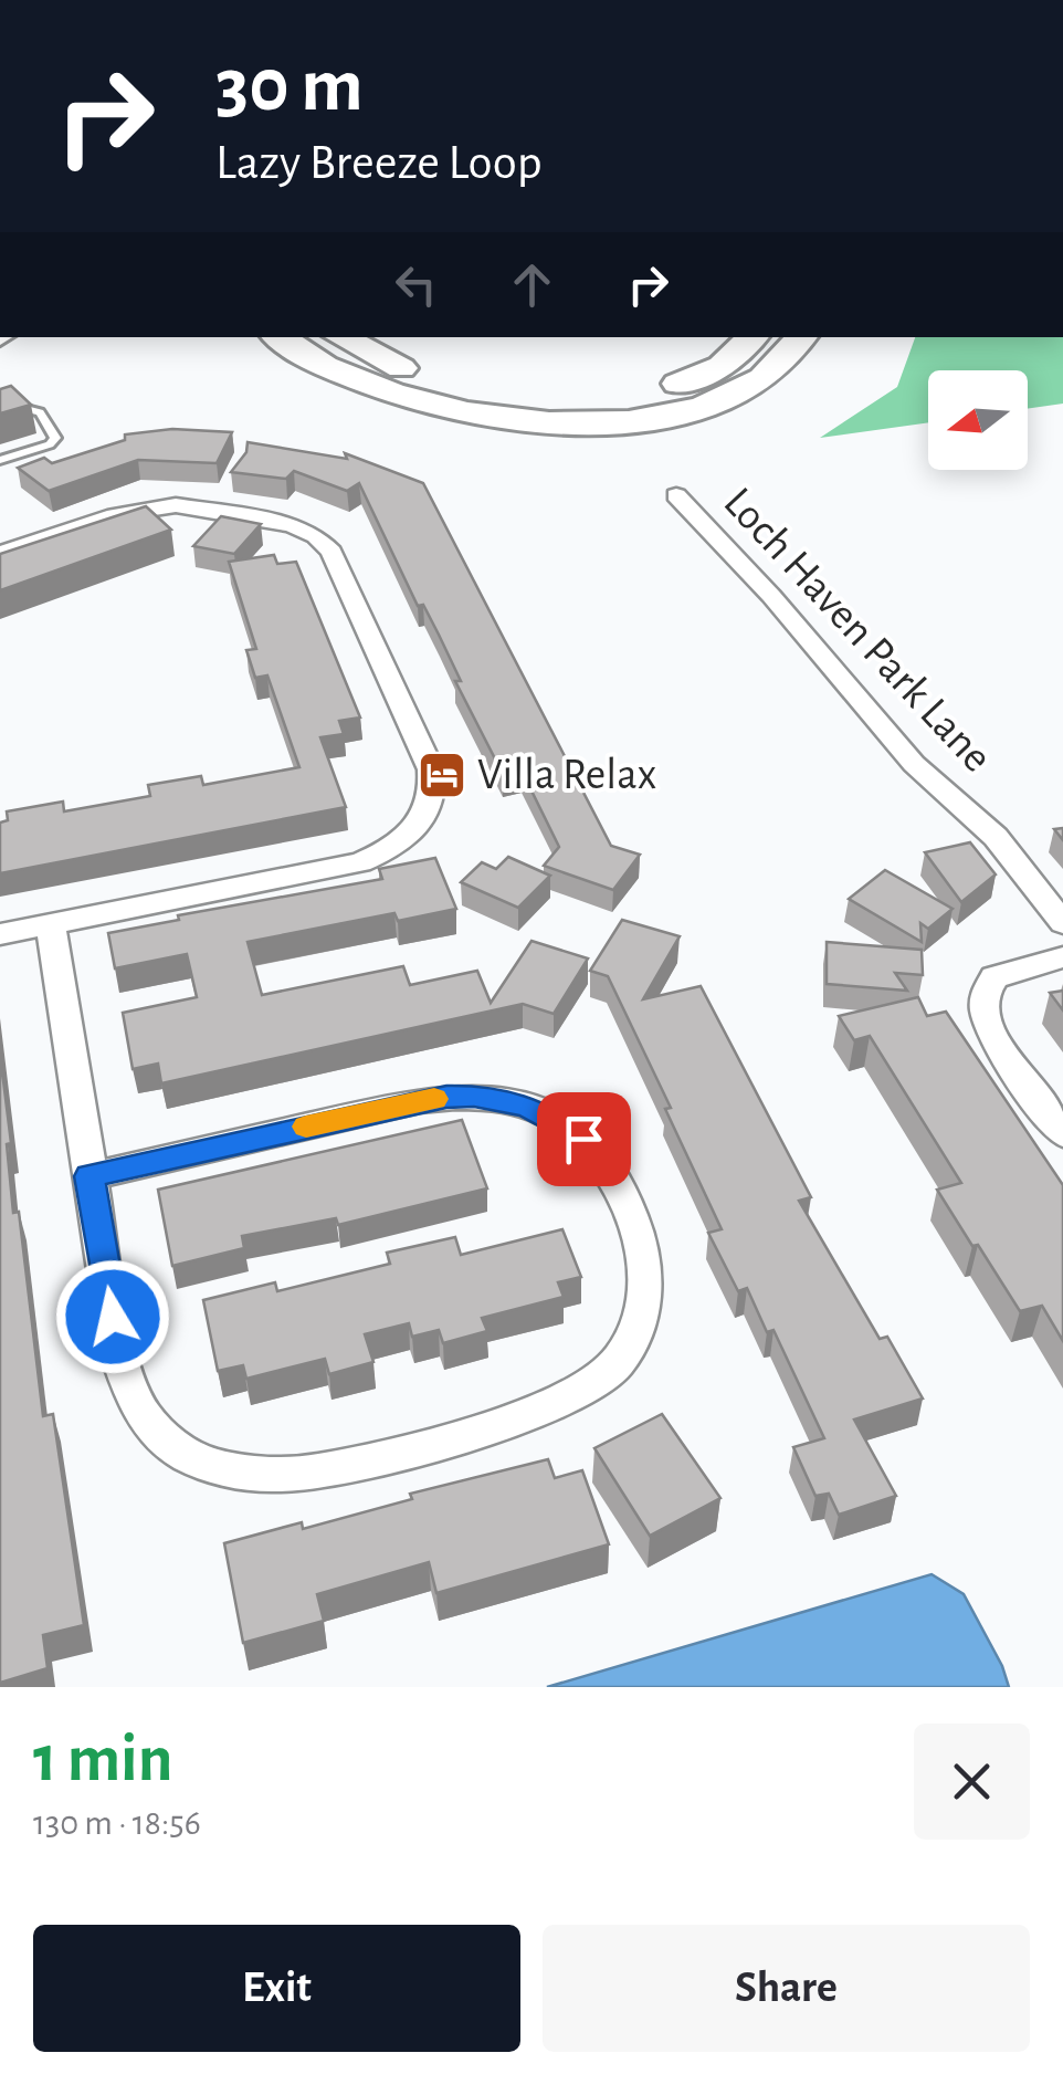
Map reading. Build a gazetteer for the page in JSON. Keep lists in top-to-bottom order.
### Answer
{
  "streets": {
    "street": ["Loch Haven Park Lane"]
  },
  "places": {
    "hotel": ["Villa Relax"]
  },
  "north": "left",
  "page": {
    "turn": ["30 m", "Lazy Breeze Loop"],
    "heading": ["1 min", "130 m · 18:56"],
    "buttons": ["Exit", "Share"]
  }
}
